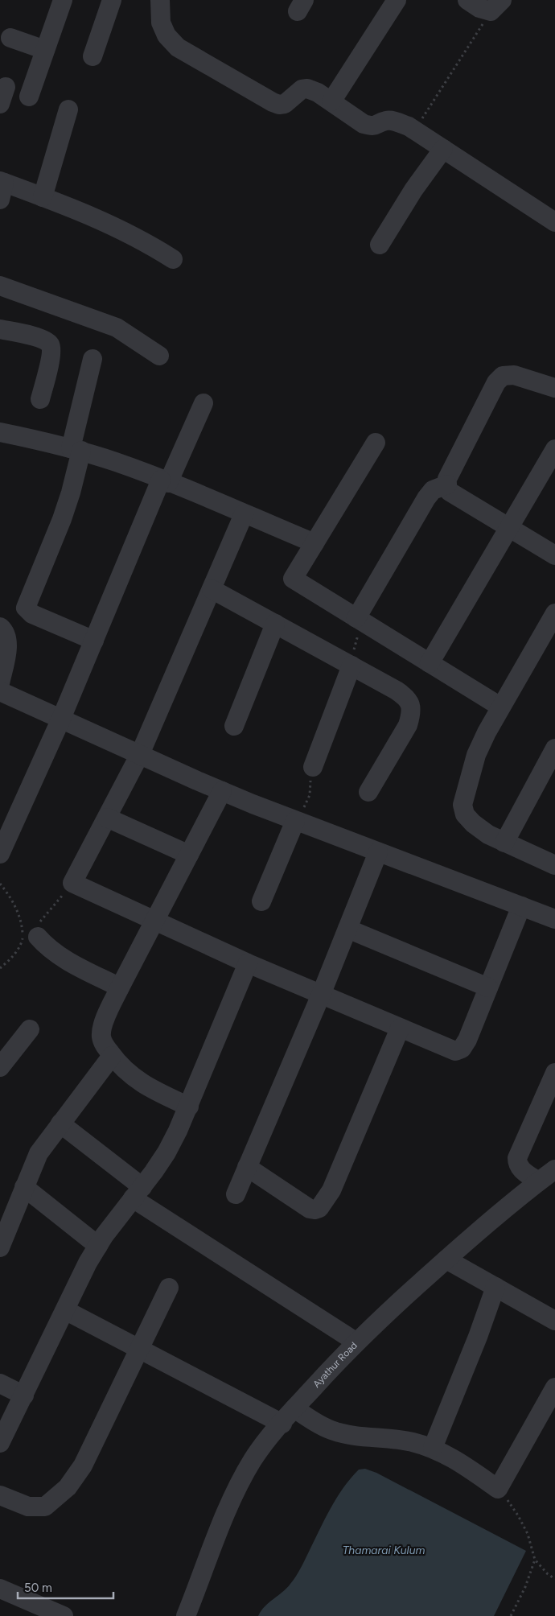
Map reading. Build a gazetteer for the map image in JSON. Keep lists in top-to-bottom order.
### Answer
{
  "streets": {
    "street": ["Ayathur Road"]
  },
  "water": ["Thamarai Kulum"],
  "scale_bar": "50 m"
}
